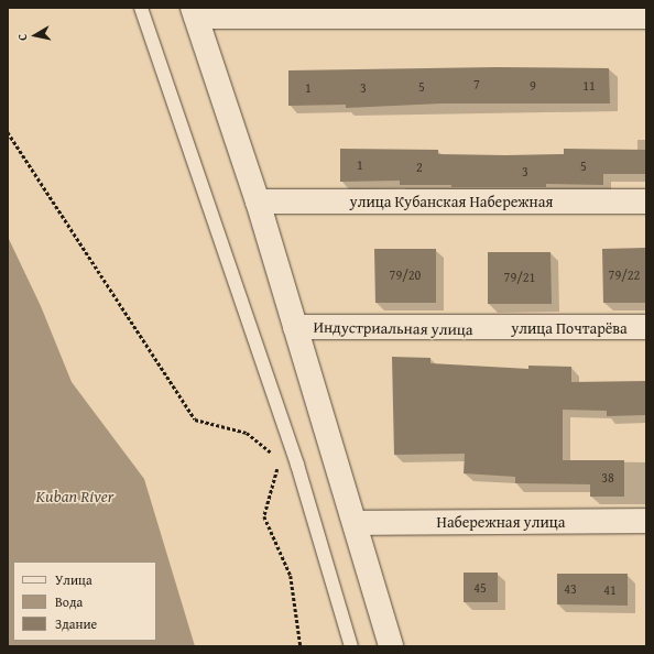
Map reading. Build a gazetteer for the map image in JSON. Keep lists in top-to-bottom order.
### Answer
{
  "streets": {
    "street": [
      "улица Кубанская Набережная",
      "Индустриальная улица",
      "улица Почтарёва",
      "Набережная улица"
    ]
  },
  "crossings": [
    ["Индустриальная улица", "улица Почтарёва"]
  ],
  "water": ["Kuban River"],
  "house_numbers": [
    "7",
    "9",
    "11",
    "5",
    "1",
    "3",
    "1",
    "5",
    "2",
    "3",
    "79/20",
    "79/22",
    "79/21",
    "38",
    "45",
    "43",
    "41"
  ],
  "legend": ["Улица", "Вода", "Здание"],
  "north": "left"
}
